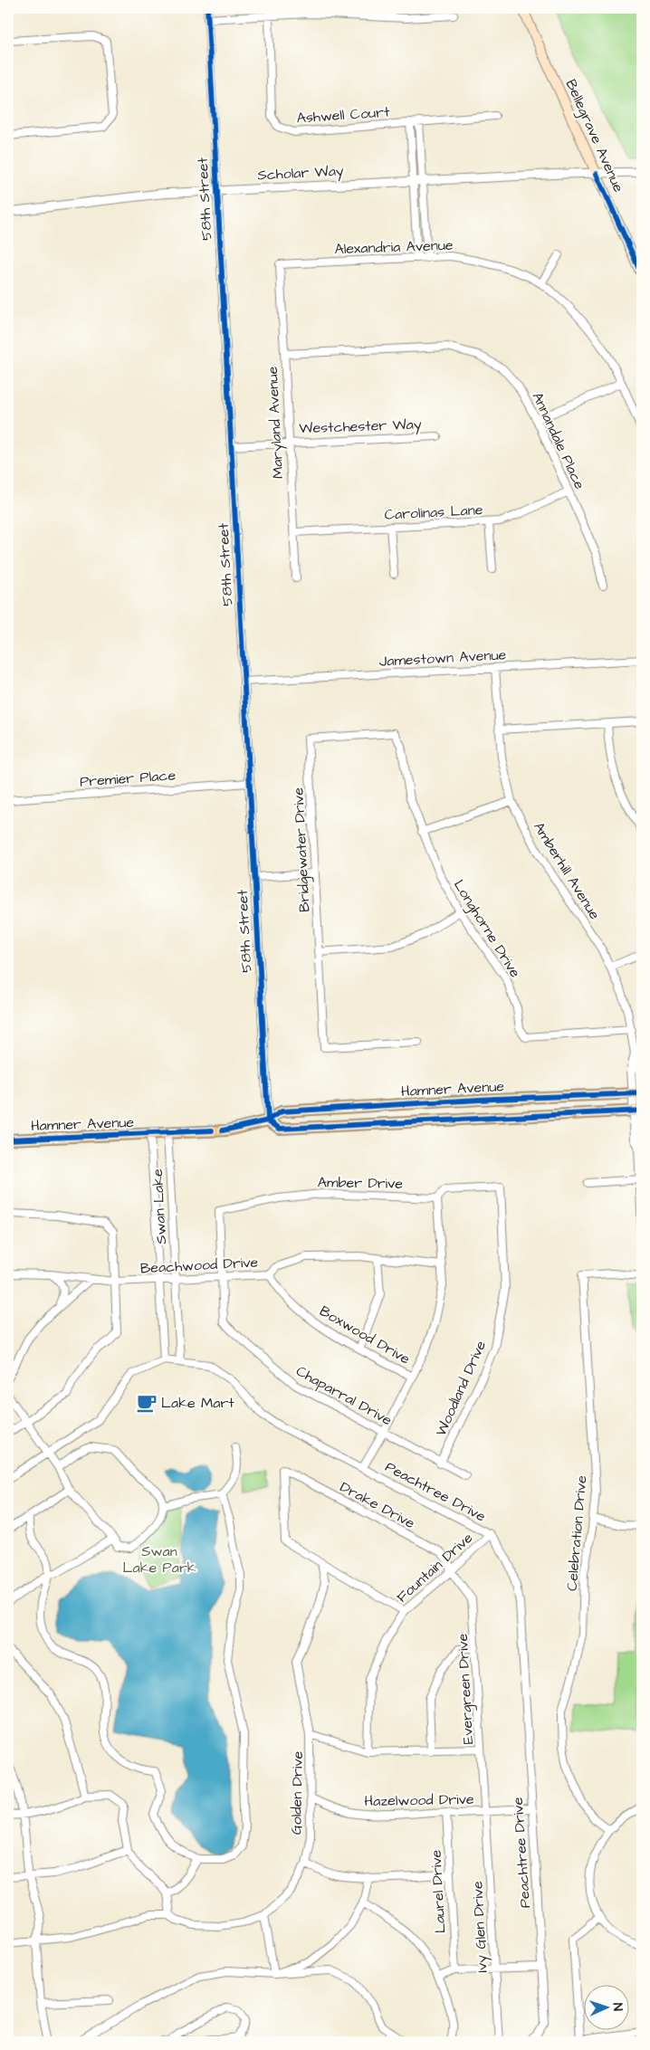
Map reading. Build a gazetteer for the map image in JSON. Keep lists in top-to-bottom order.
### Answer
{
  "streets": {
    "main road": ["Bellegrave Avenue", "Hamner Avenue"],
    "street": [
      "Ashwell Court",
      "Scholar Way",
      "58th Street",
      "Alexandria Avenue",
      "Maryland Avenue",
      "Westchester Way",
      "Annandale Place",
      "Carolinas Lane",
      "Jamestown Avenue",
      "Premier Place",
      "Bridgewater Drive",
      "Amberhill Avenue",
      "Longhorne Drive",
      "Amber Drive",
      "Swan Lake",
      "Beachwood Drive",
      "Boxwood Drive",
      "Woodland Drive",
      "Chaparral Drive",
      "Peachtree Drive",
      "Drake Drive",
      "Celebration Drive",
      "Fountain Drive",
      "Evergreen Drive",
      "Golden Drive",
      "Hazelwood Drive",
      "Laurel Drive",
      "Ivy Glen Drive"
    ]
  },
  "crossings": [
    ["Bellegrave Avenue", "Scholar Way"],
    ["Scholar Way", "58th Street"],
    ["58th Street", "Westchester Way"],
    ["58th Street", "Jamestown Avenue"],
    ["58th Street", "Premier Place"],
    ["58th Street", "Hamner Avenue"],
    ["Alexandria Avenue", "Maryland Avenue"],
    ["Maryland Avenue", "Westchester Way"],
    ["Maryland Avenue", "Annandale Place"],
    ["Maryland Avenue", "Carolinas Lane"],
    ["Annandale Place", "Carolinas Lane"],
    ["Jamestown Avenue", "Amberhill Avenue"],
    ["Bridgewater Drive", "Longhorne Drive"],
    ["Amberhill Avenue", "Longhorne Drive"],
    ["Amberhill Avenue", "Hamner Avenue"],
    ["Hamner Avenue", "Swan Lake"],
    ["Amber Drive", "Woodland Drive"],
    ["Amber Drive", "Chaparral Drive"],
    ["Swan Lake", "Beachwood Drive"],
    ["Swan Lake", "Peachtree Drive"],
    ["Beachwood Drive", "Boxwood Drive"],
    ["Beachwood Drive", "Chaparral Drive"],
    ["Woodland Drive", "Chaparral Drive"],
    ["Peachtree Drive", "Fountain Drive"],
    ["Peachtree Drive", "Hazelwood Drive"],
    ["Drake Drive", "Fountain Drive"],
    ["Drake Drive", "Evergreen Drive"],
    ["Drake Drive", "Golden Drive"],
    ["Fountain Drive", "Evergreen Drive"],
    ["Evergreen Drive", "Hazelwood Drive"],
    ["Evergreen Drive", "Ivy Glen Drive"],
    ["Golden Drive", "Hazelwood Drive"],
    ["Hazelwood Drive", "Laurel Drive"],
    ["Hazelwood Drive", "Ivy Glen Drive"]
  ],
  "parks": ["Swan Lake Park"],
  "places": {
    "cafe": ["Lake Mart"]
  },
  "north": "right"
}
